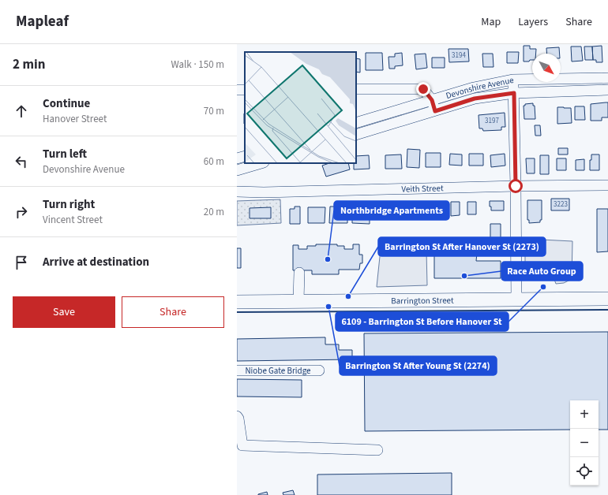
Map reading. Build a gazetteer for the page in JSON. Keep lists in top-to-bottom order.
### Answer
{
  "streets": {
    "main road": ["Barrington Street"],
    "street": ["Devonshire Avenue", "Veith Street", "Niobe Gate Bridge"]
  },
  "places": [
    "Northbridge Apartments",
    "Race Auto Group",
    "6109 - Barrington St Before Hanover St",
    "Barrington St After Hanover St (2273)",
    "Barrington St After Young St (2274)"
  ],
  "house_numbers": ["3194", "3197", "3223"],
  "north": "bottom right",
  "page": {
    "header": "Mapleaf",
    "nav": ["Map", "Layers", "Share"],
    "heading": ["2 min", "Walk · 150 m"],
    "list": [
      ["Continue", "Hanover Street", "70 m"],
      ["Turn left", "Devonshire Avenue", "60 m"],
      ["Turn right", "Vincent Street", "20 m"],
      "Arrive at destination"
    ],
    "buttons": ["Save", "Share"],
    "map_buttons": ["+", "−"]
  }
}
